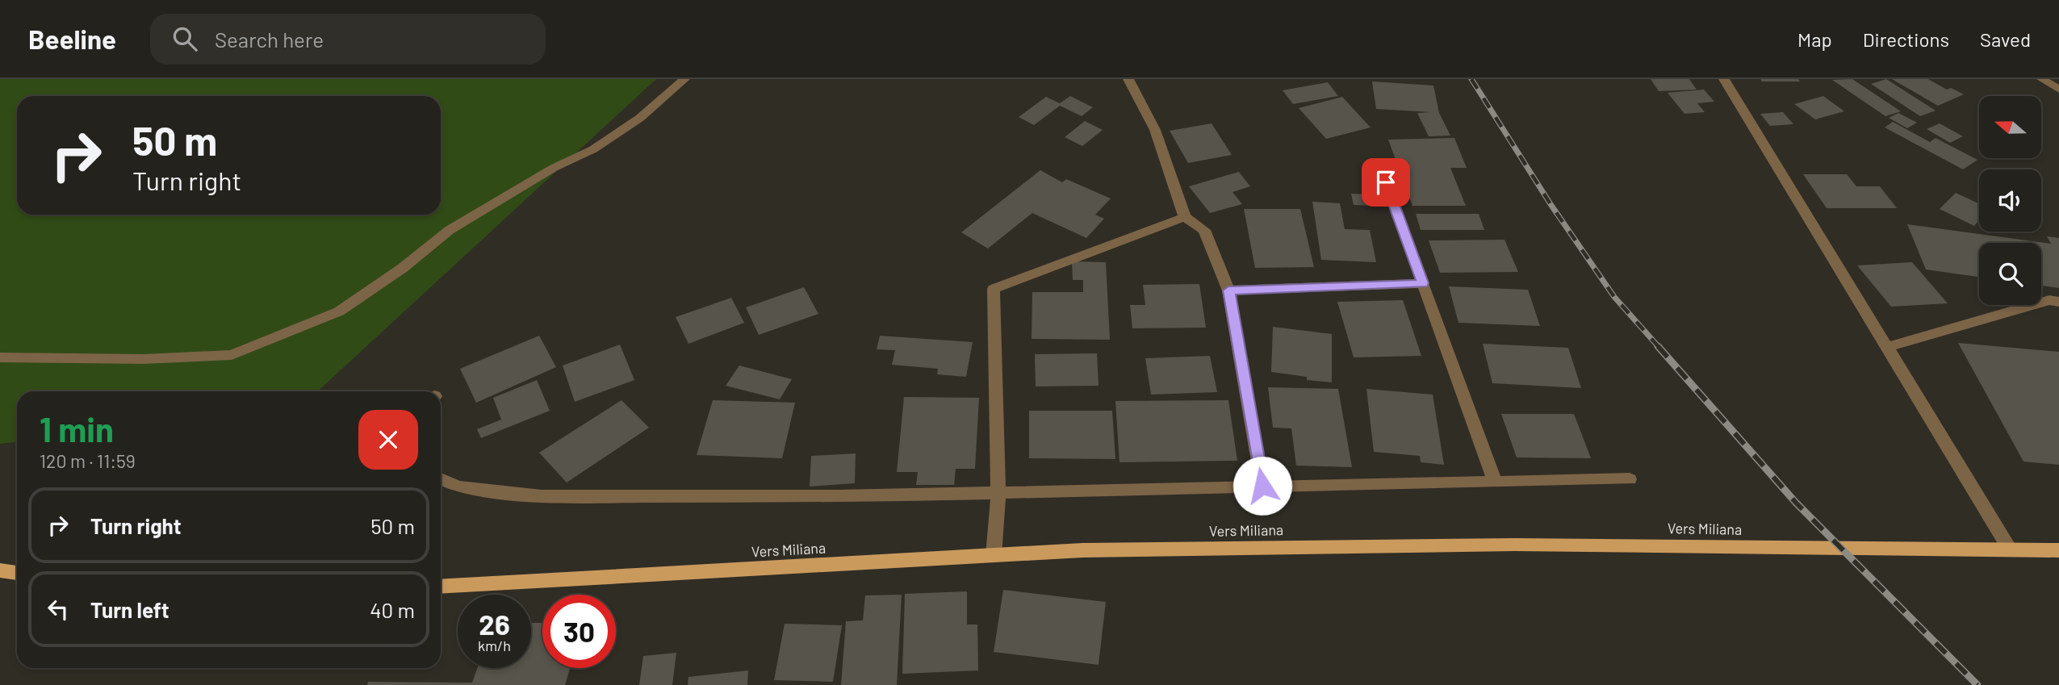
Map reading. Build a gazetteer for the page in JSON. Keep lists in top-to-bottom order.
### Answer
{
  "streets": {
    "main road": ["Vers Miliana"]
  },
  "north": "left",
  "page": {
    "header": "Beeline",
    "search": "Search here",
    "nav": ["Map", "Directions", "Saved"],
    "turn": ["50 m", "Turn right"],
    "heading": ["1 min", "120 m · 11:59"],
    "list": [
      {
        "name": "Turn right",
        "value": "50 m"
      },
      {
        "name": "Turn left",
        "value": "40 m"
      }
    ],
    "speed": "26 km/h",
    "limit": "30"
  }
}
